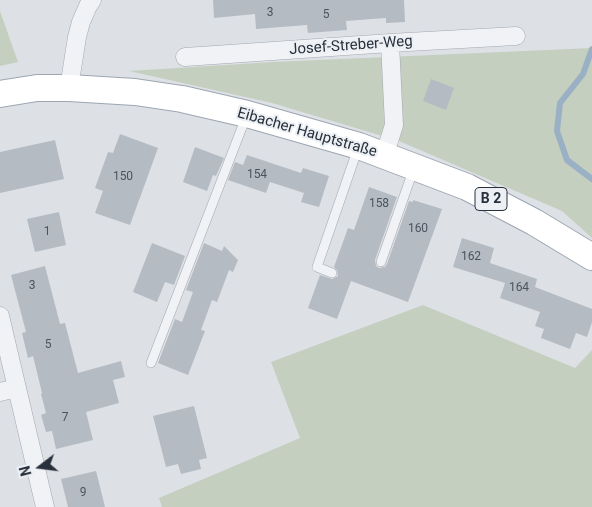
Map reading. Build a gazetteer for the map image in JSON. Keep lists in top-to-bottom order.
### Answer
{
  "streets": {
    "main road": ["Eibacher Hauptstraße", "B 2"],
    "street": ["Josef-Streber-Weg"]
  },
  "house_numbers": [
    "3",
    "5",
    "154",
    "150",
    "158",
    "160",
    "1",
    "162",
    "3",
    "164",
    "5",
    "7",
    "9"
  ],
  "north": "left"
}
